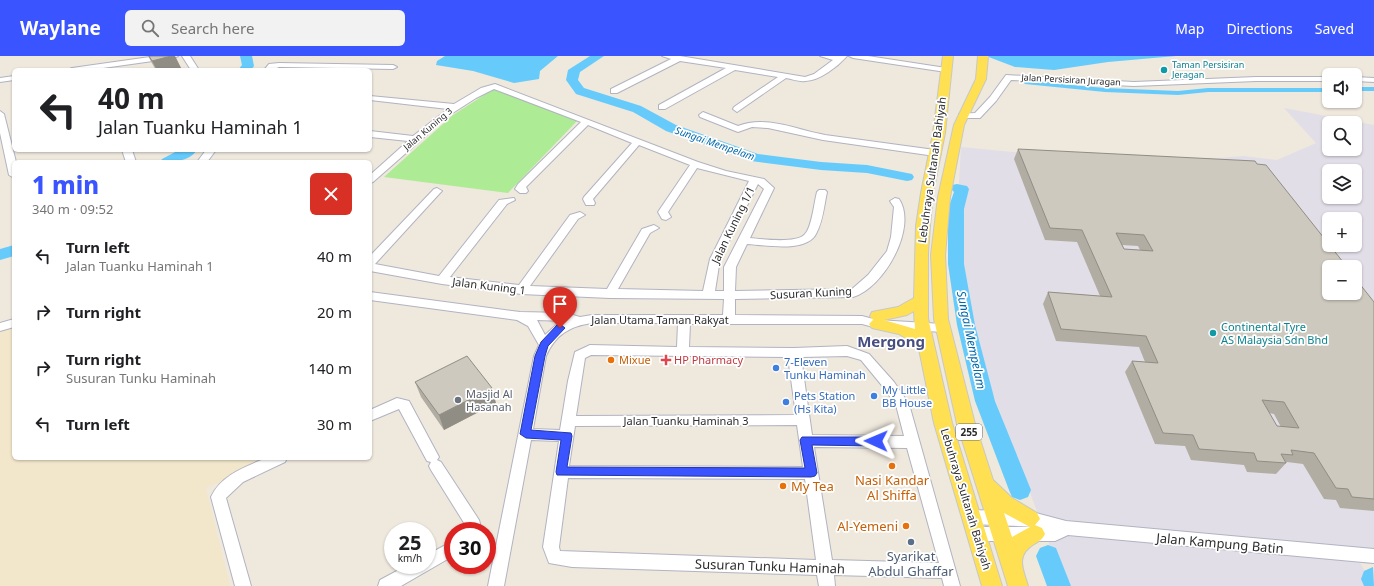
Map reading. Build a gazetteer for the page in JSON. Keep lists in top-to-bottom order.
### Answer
{
  "streets": {
    "main road": ["Lebuhraya Sultanah Bahiyah", "255"],
    "street": [
      "Jalan Persisiran Juragan",
      "Jalan Kuning 3",
      "Jalan Kuning 1/1",
      "Jalan Kuning 1",
      "Susuran Kuning",
      "Jalan Utama Taman Rakyat",
      "Jalan Tuanku Haminah 3",
      "Jalan Kampung Batin",
      "Susuran Tunku Haminah"
    ]
  },
  "crossings": [
    ["Jalan Persisiran Juragan", "Lebuhraya Sultanah Bahiyah"],
    ["Lebuhraya Sultanah Bahiyah", "Jalan Utama Taman Rakyat"],
    ["Lebuhraya Sultanah Bahiyah", "Jalan Kampung Batin"],
    ["Jalan Kuning 1/1", "Jalan Kuning 1"],
    ["Jalan Kuning 1", "Susuran Kuning"],
    ["Jalan Utama Taman Rakyat", "Jalan Tuanku Haminah 3"],
    ["Jalan Tuanku Haminah 3", "Susuran Tunku Haminah"]
  ],
  "districts": ["Mergong"],
  "water": ["Sungai Mempelam"],
  "places": {
    "other": [
      "Taman Persisiran Jeragan",
      "Continental Tyre AS Malaysia Sdn Bhd",
      "Mixue",
      "7-Eleven Tunku Haminah",
      "My Little BB House",
      "Masjid Al Hasanah",
      "Pets Station (Hs Kita)",
      "Nasi Kandar Al Shiffa",
      "My Tea",
      "Al-Yemeni",
      "Syarikat Abdul Ghaffar"
    ],
    "health": ["HP Pharmacy"]
  },
  "page": {
    "header": "Waylane",
    "search": "Search here",
    "nav": ["Map", "Directions", "Saved"],
    "map_buttons": ["+", "−"],
    "turn": ["40 m", "Jalan Tuanku Haminah 1"],
    "heading": ["1 min", "340 m · 09:52"],
    "list": [
      {
        "name": "Turn left",
        "note": "Jalan Tuanku Haminah 1",
        "value": "40 m"
      },
      {
        "name": "Turn right",
        "value": "20 m"
      },
      {
        "name": "Turn right",
        "note": "Susuran Tunku Haminah",
        "value": "140 m"
      },
      {
        "name": "Turn left",
        "value": "30 m"
      }
    ],
    "speed": "25 km/h",
    "limit": "30"
  }
}
